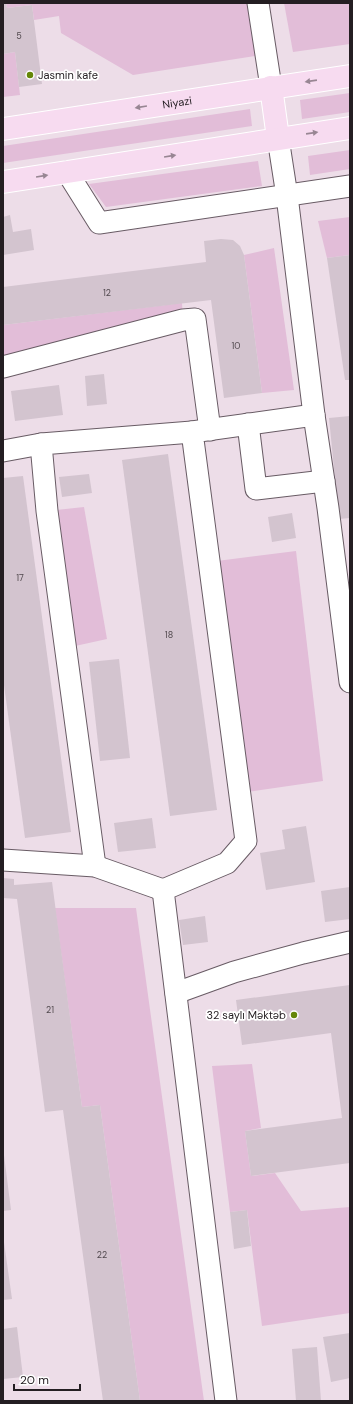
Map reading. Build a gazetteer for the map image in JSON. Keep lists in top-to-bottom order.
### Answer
{
  "streets": {
    "main road": ["Niyazi"]
  },
  "places": ["Jasmin kafe", "32 saylı Məktəb"],
  "house_numbers": [
    "5",
    "12",
    "10",
    "17",
    "18",
    "21",
    "22"
  ],
  "scale_bar": "20 m"
}
